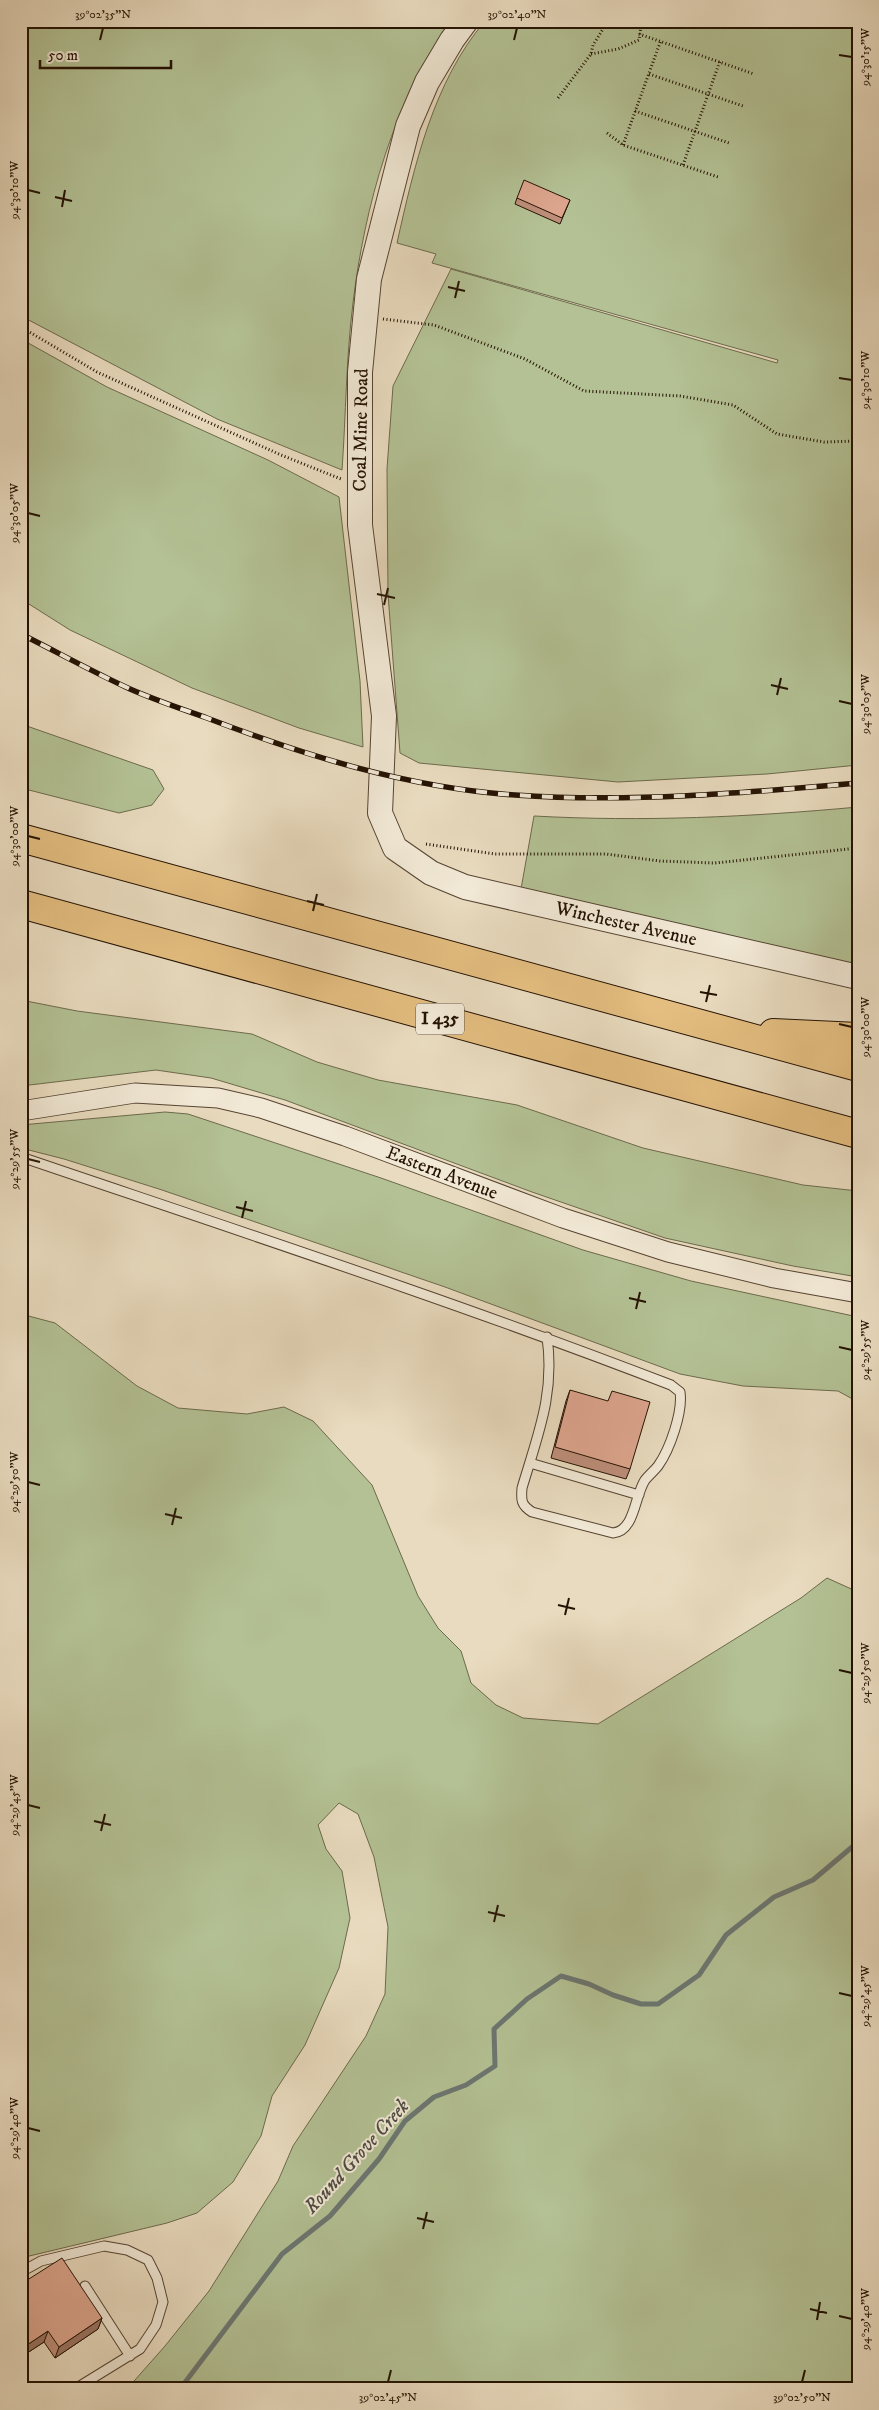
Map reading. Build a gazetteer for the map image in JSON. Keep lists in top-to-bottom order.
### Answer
{
  "streets": {
    "highway": ["I 435"],
    "street": ["Coal Mine Road", "Winchester Avenue", "Eastern Avenue"]
  },
  "crossings": [
    ["Coal Mine Road", "Winchester Avenue"]
  ],
  "water": ["Round Grove Creek"],
  "scale_bar": "50 m",
  "coordinates": [
    "39°02'35\"N",
    "39°02'40\"N",
    "94°30'15\"W",
    "94°30'10\"W",
    "94°30'05\"W",
    "94°30'00\"W",
    "94°29'55\"W",
    "94°29'50\"W",
    "94°29'45\"W",
    "94°29'40\"W",
    "39°02'45\"N",
    "39°02'50\"N"
  ]
}
